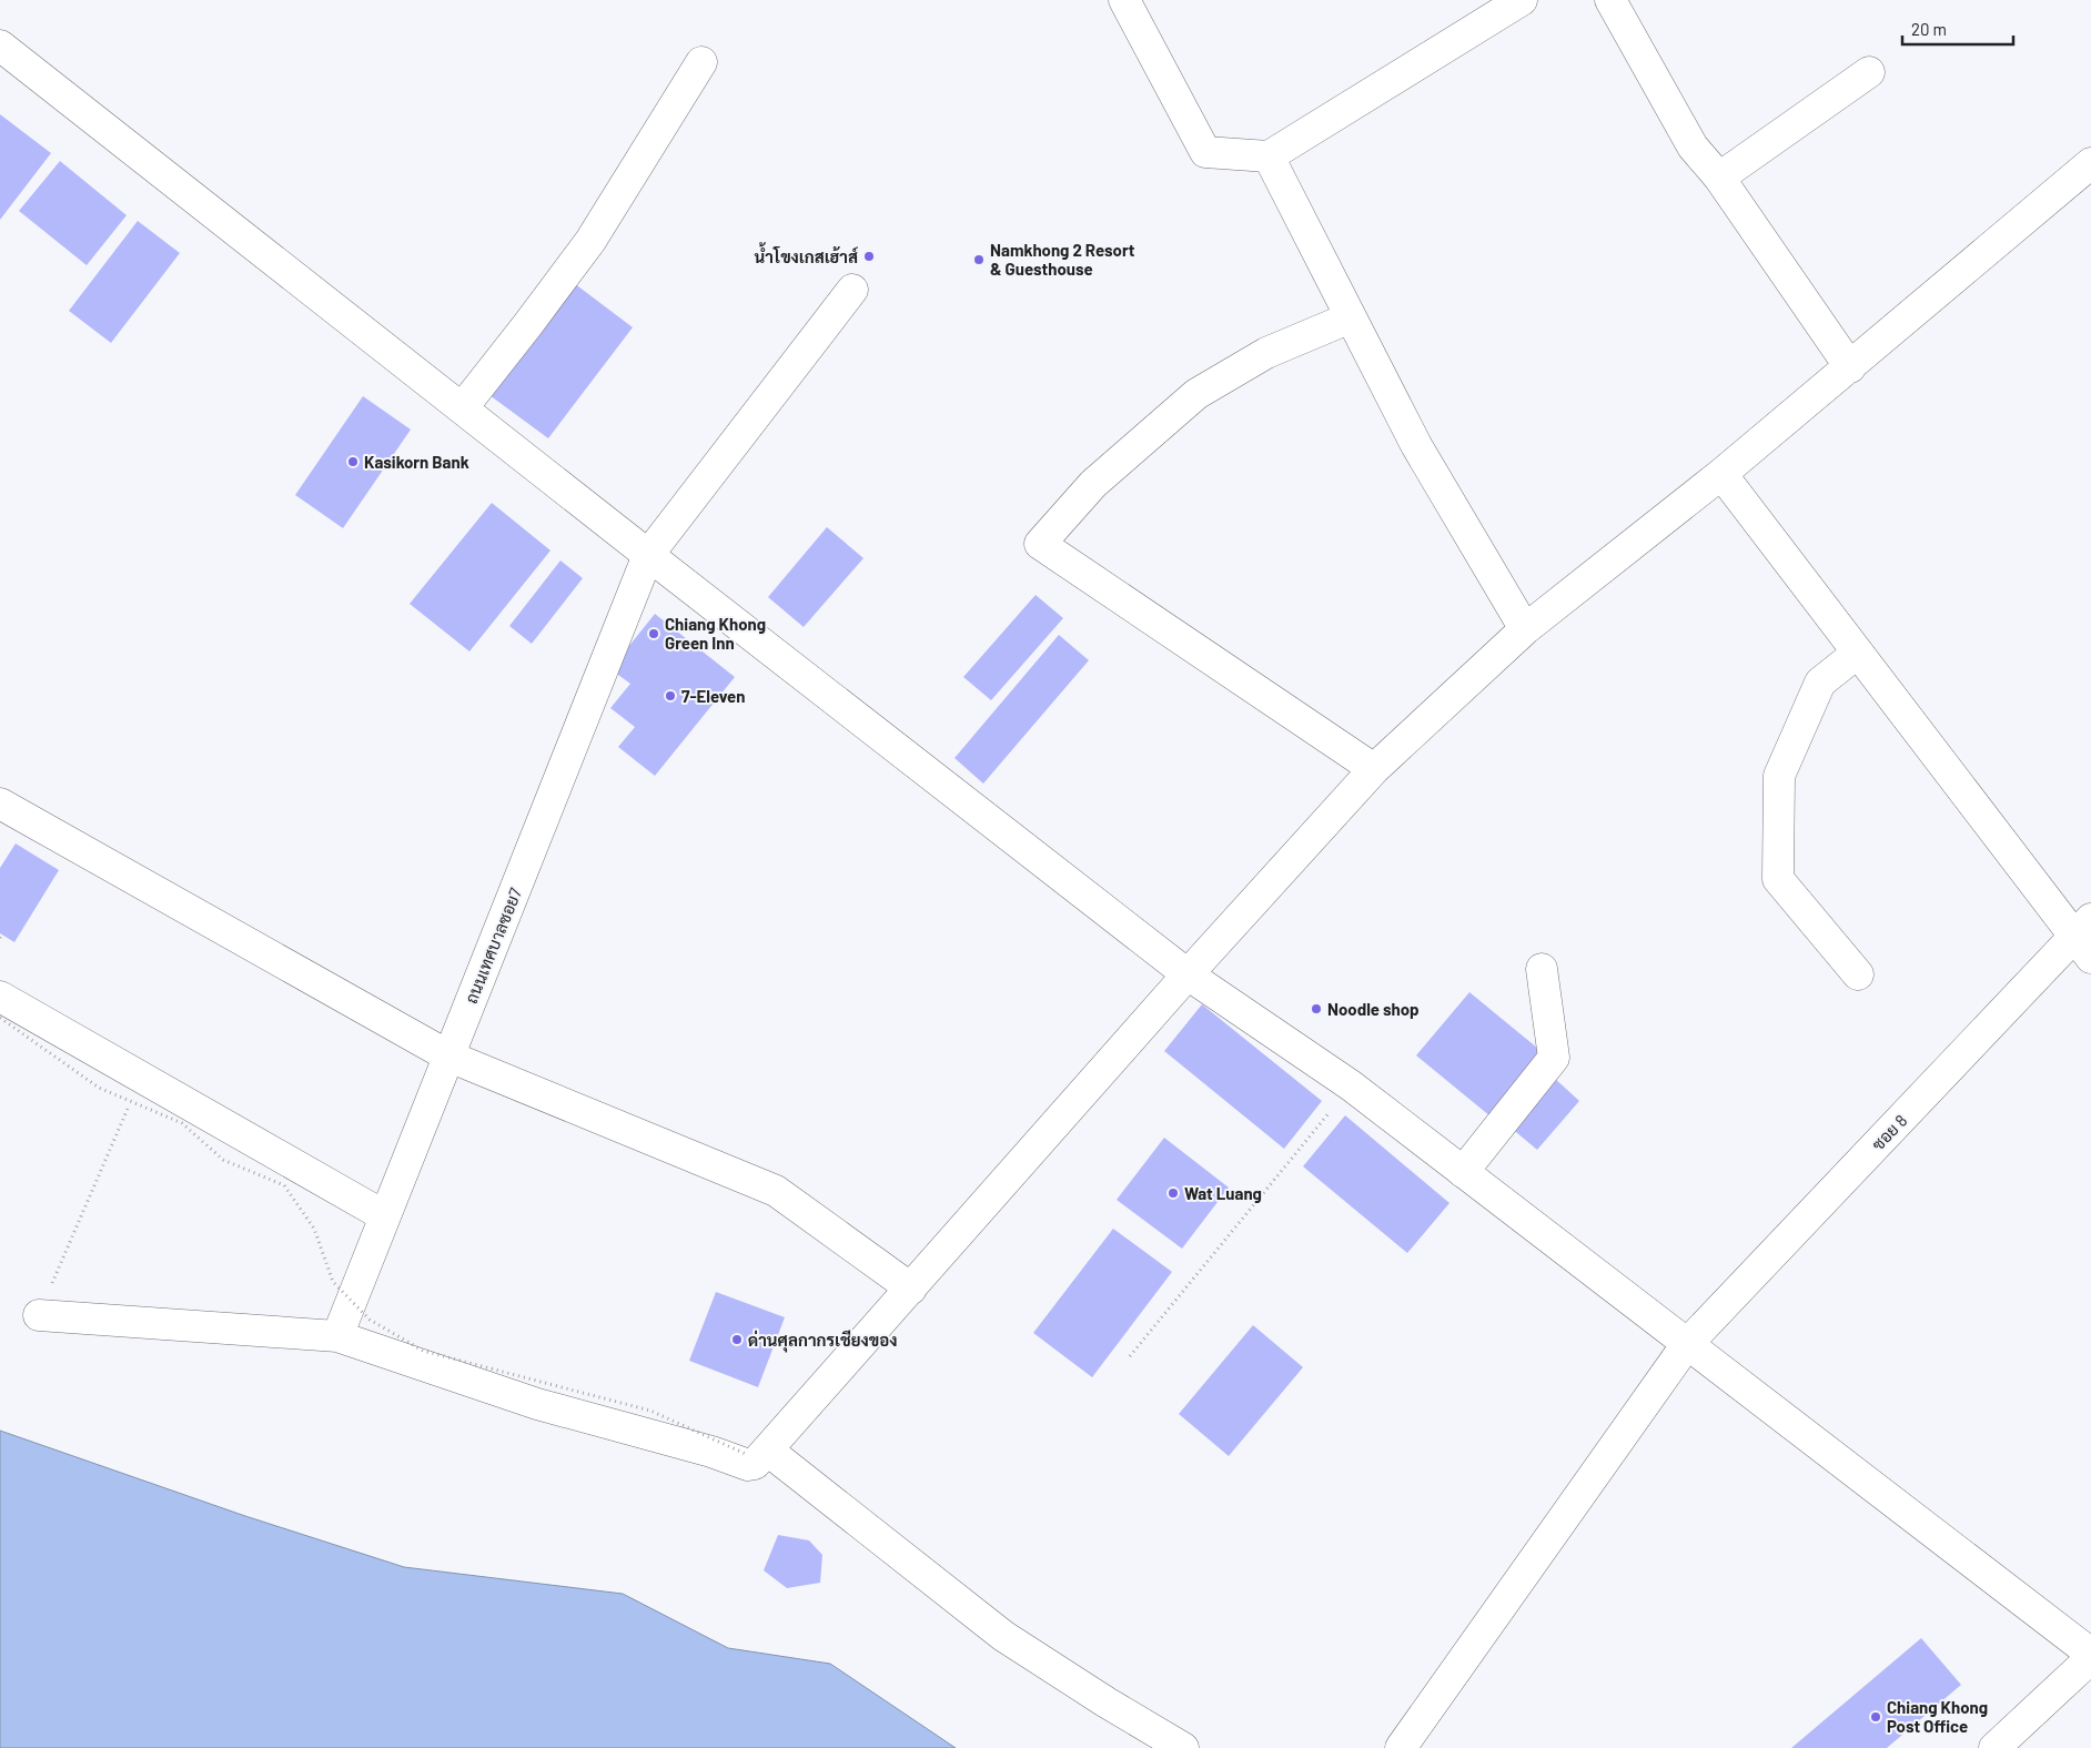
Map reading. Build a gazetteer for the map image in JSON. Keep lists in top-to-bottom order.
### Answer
{
  "streets": {
    "street": ["ถนนเทศบาลซอย7", "ซอย 8"]
  },
  "places": [
    "น้ำโขงเกสเฮ้าส์",
    "Namkhong 2 Resort & Guesthouse",
    "Kasikorn Bank",
    "Chiang Khong Green Inn",
    "7-Eleven",
    "Noodle shop",
    "Wat Luang",
    "ด่านศุลกากรเชียงของ",
    "Chiang Khong Post Office"
  ],
  "scale_bar": "20 m"
}
